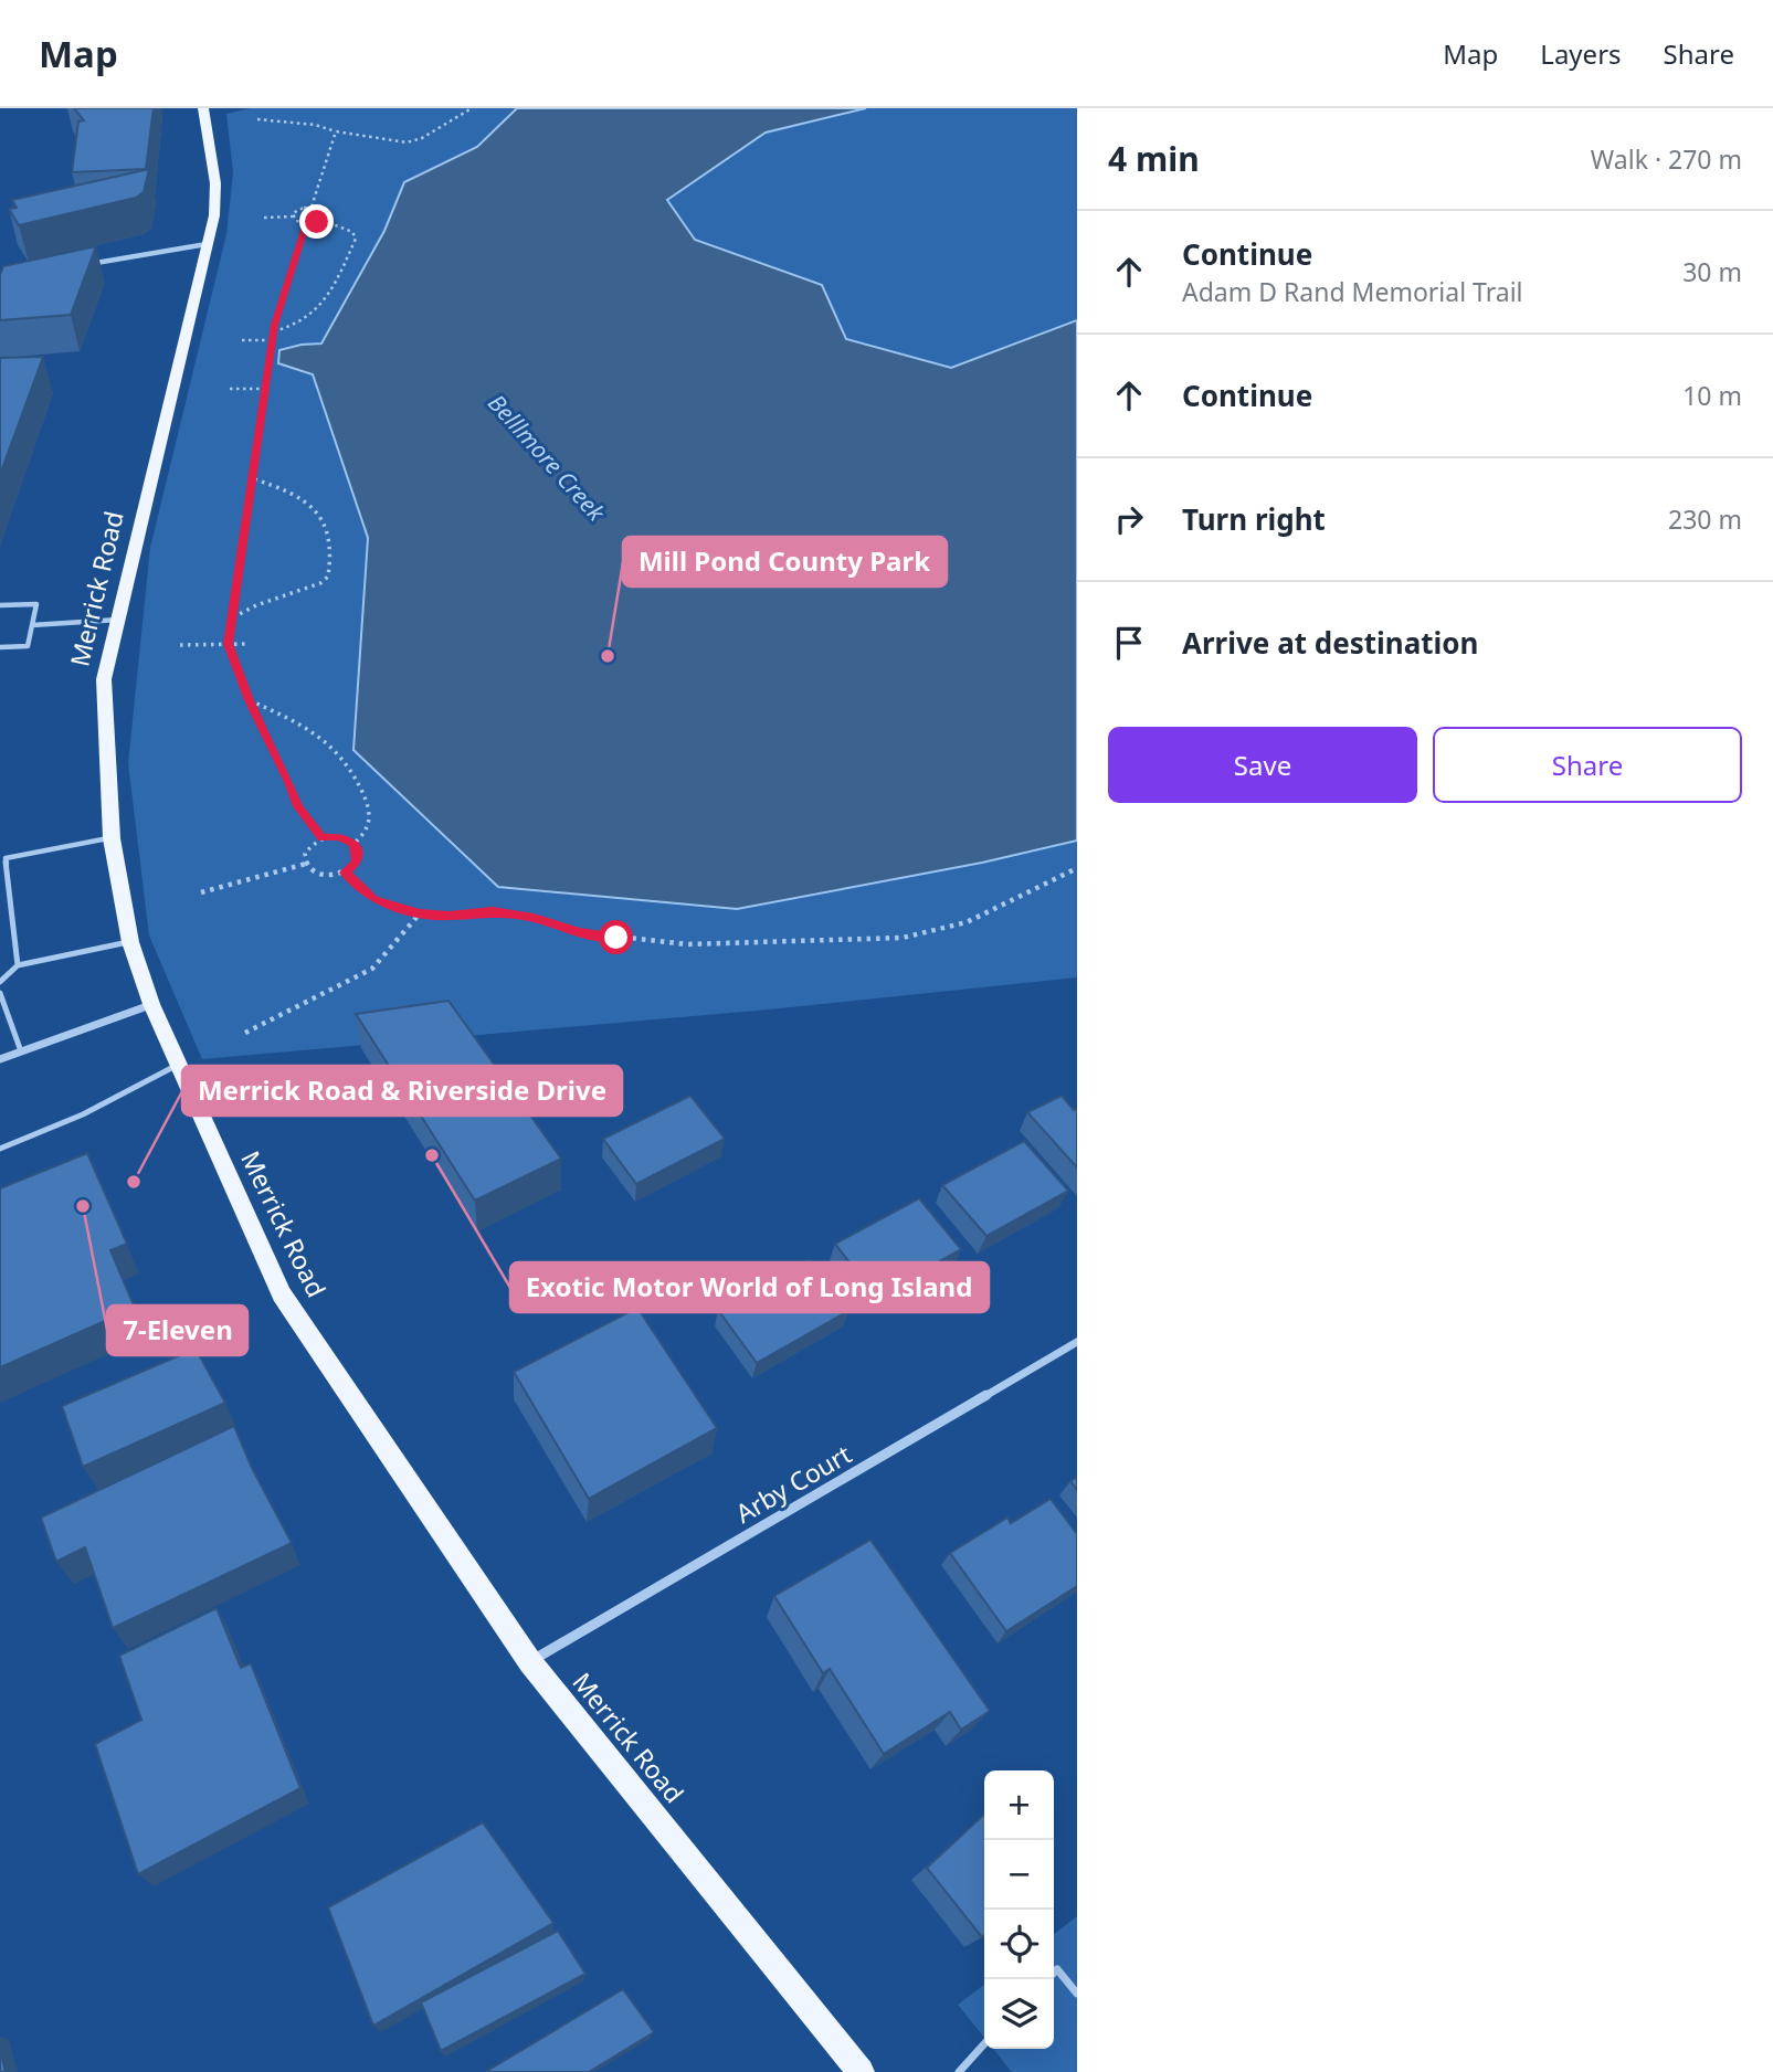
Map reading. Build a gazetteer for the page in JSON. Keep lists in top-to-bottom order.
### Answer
{
  "streets": {
    "main road": ["Merrick Road"],
    "street": ["Arby Court"]
  },
  "crossings": [
    ["Merrick Road", "Arby Court"]
  ],
  "water": ["Belllmore Creek"],
  "places": [
    "Mill Pond County Park",
    "Exotic Motor World of Long Island",
    "Merrick Road & Riverside Drive",
    "7-Eleven"
  ],
  "page": {
    "header": "Map",
    "nav": ["Map", "Layers", "Share"],
    "heading": ["4 min", "Walk · 270 m"],
    "list": [
      ["Continue", "Adam D Rand Memorial Trail", "30 m"],
      ["Continue", "10 m"],
      ["Turn right", "230 m"],
      "Arrive at destination"
    ],
    "buttons": ["Save", "Share"],
    "map_buttons": ["+", "−"]
  }
}
